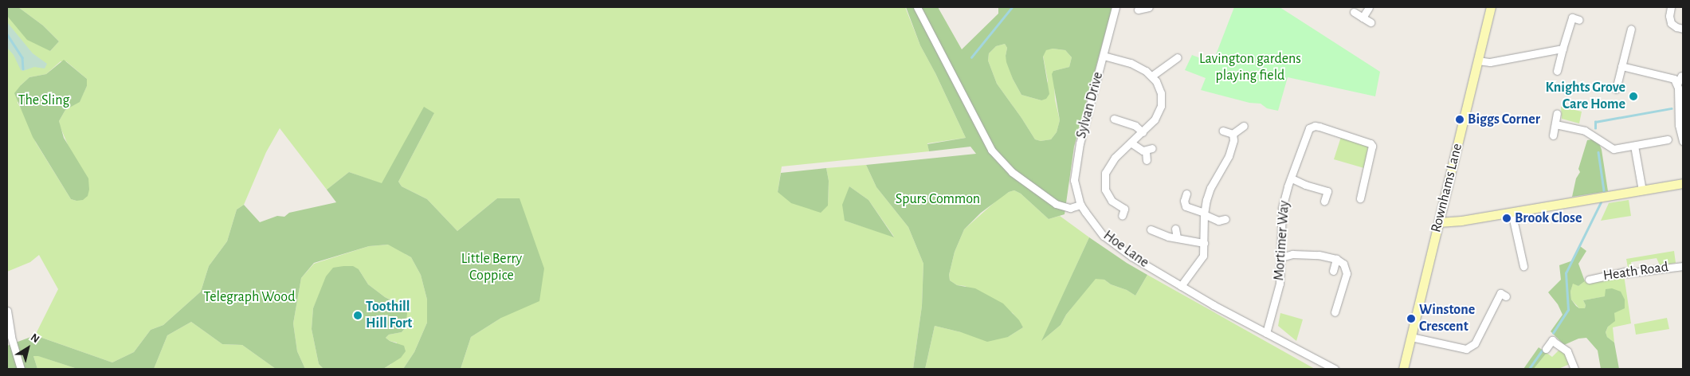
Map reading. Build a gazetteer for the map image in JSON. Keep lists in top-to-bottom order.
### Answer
{
  "streets": {
    "street": [
      "Sylvan Drive",
      "Rownhams Lane",
      "Mortimer Way",
      "Hoe Lane",
      "Heath Road"
    ]
  },
  "crossings": [
    ["Sylvan Drive", "Hoe Lane"],
    ["Mortimer Way", "Hoe Lane"]
  ],
  "parks": [
    "Lavington gardens playing field",
    "The Sling",
    "Spurs Common",
    "Little Berry Coppice",
    "Telegraph Wood"
  ],
  "places": [
    "Knights Grove Care Home",
    "Biggs Corner",
    "Brook Close",
    "Toothill Hill Fort",
    "Winstone Crescent"
  ],
  "north": "top right"
}
